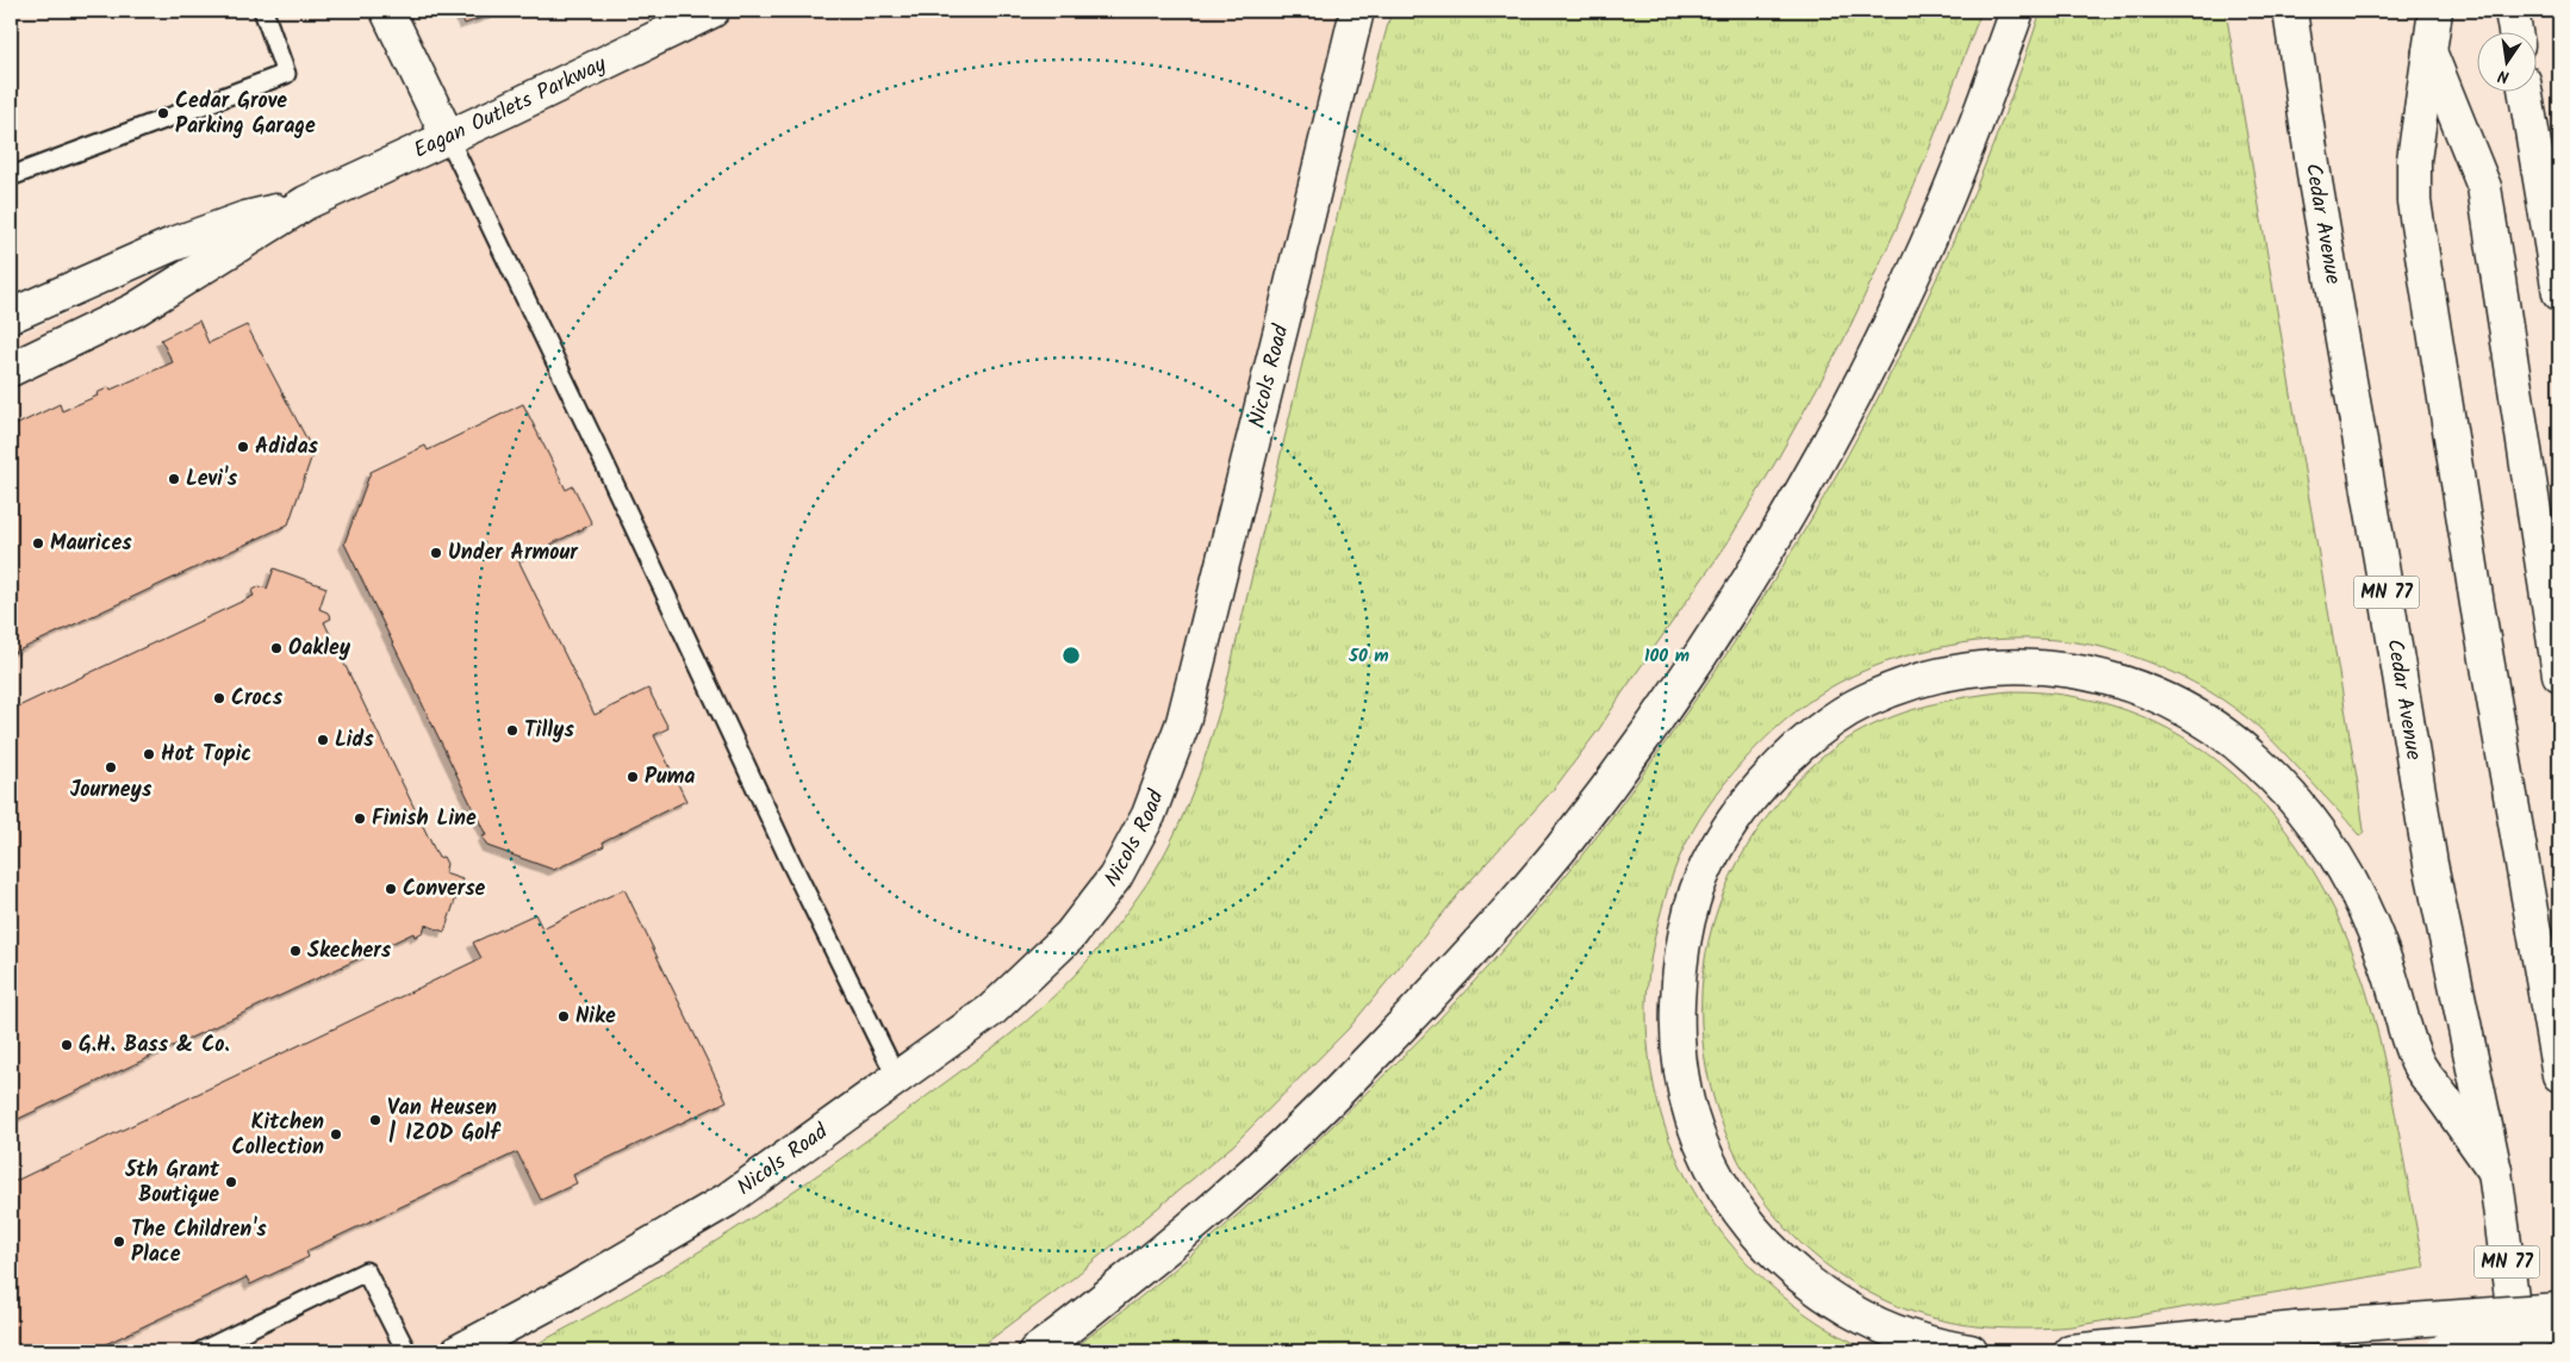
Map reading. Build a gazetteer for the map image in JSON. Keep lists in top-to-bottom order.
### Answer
{
  "streets": {
    "main road": [
      "Eagan Outlets Parkway",
      "Cedar Avenue",
      "Nicols Road",
      "MN 77"
    ]
  },
  "places": [
    "Cedar Grove Parking Garage",
    "Adidas",
    "Levi's",
    "Maurices",
    "Under Armour",
    "Oakley",
    "Crocs",
    "Tillys",
    "Lids",
    "Hot Topic",
    "Journeys",
    "Puma",
    "Finish Line",
    "Converse",
    "Skechers",
    "Nike",
    "G.H. Bass & Co.",
    "Van Heusen | IZOD Golf",
    "Kitchen Collection",
    "5th Grant Boutique",
    "The Children's Place"
  ],
  "north": "bottom",
  "rings": ["50 m", "100 m"]
}
